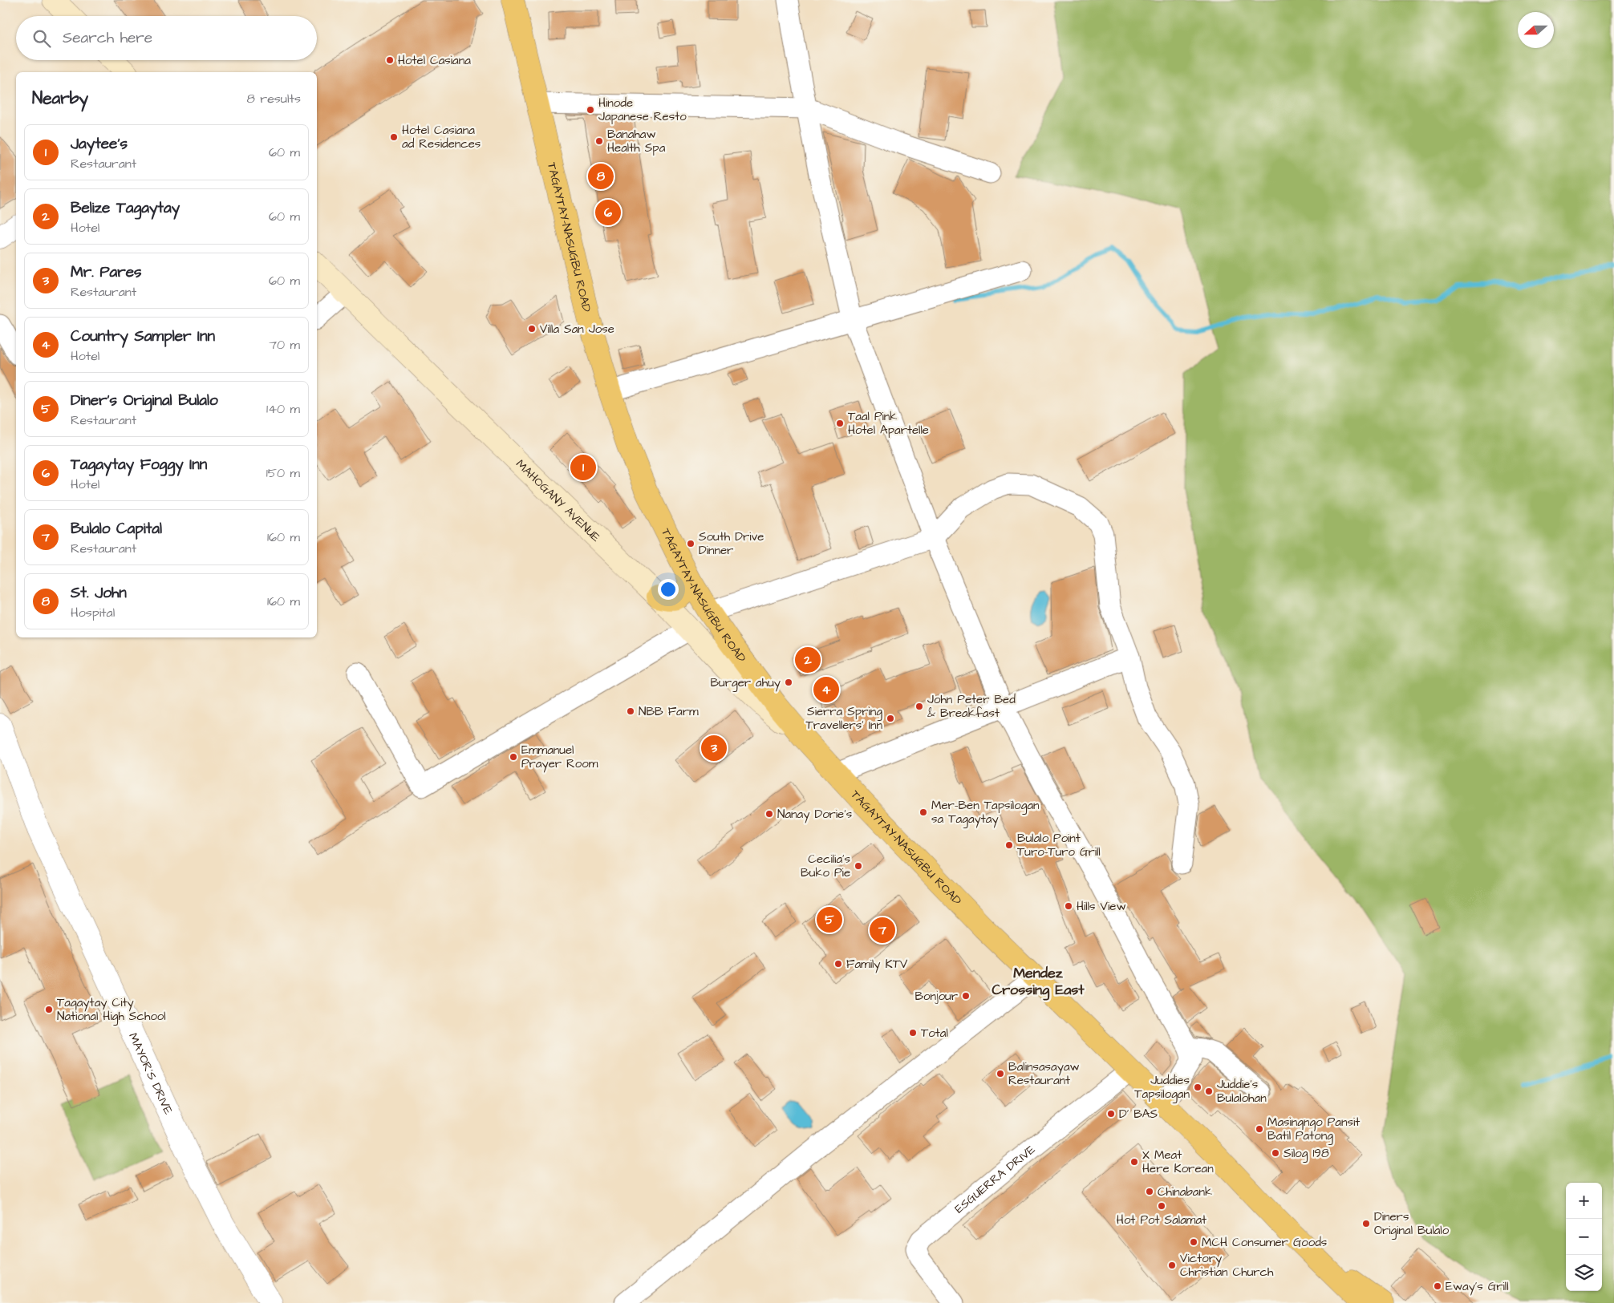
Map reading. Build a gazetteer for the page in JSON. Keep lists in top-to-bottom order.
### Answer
{
  "streets": {
    "main road": ["TAGAYTAY-NASUGBU ROAD", "MAHOGANY AVENUE"],
    "street": ["MAYOR'S DRIVE", "ESGUERRA DRIVE"]
  },
  "crossings": [
    ["TAGAYTAY-NASUGBU ROAD", "MAHOGANY AVENUE"],
    ["TAGAYTAY-NASUGBU ROAD", "ESGUERRA DRIVE"]
  ],
  "districts": ["Mendez Crossing East"],
  "places": [
    "Hotel Casiana",
    "Hinode Japanese Resto",
    "Hotel Casiana ad Residences",
    "Banahaw Health Spa",
    "Villa San Jose",
    "Taal Pink Hotel Apartelle",
    "South Drive Dinner",
    "Burger ahuy",
    "John Peter Bed & Breakfast",
    "NBB Farm",
    "Sierra Spring Travellers' Inn",
    "Emmanuel Prayer Room",
    "Mer-Ben Tapsilogan sa Tagaytay",
    "Nanay Dorie's",
    "Bulalo Point Turo-Turo Grill",
    "Cecilia's Buko Pie",
    "Hills View",
    "Family KTV",
    "Bonjour",
    "Tagaytay City National High School",
    "Total",
    "Balinsasayaw Restaurant",
    "Juddies Tapsilogan",
    "Juddie's Bulalohan",
    "D' BAS",
    "Masingngo Pansit Batil Patong",
    "Silog 198",
    "X Meat Here Korean",
    "Chinabank",
    "Hot Pot Salamat",
    "Diners Original Bulalo",
    "MCH Consumer Goods",
    "Victory Christian Church",
    "Eway's Grill"
  ],
  "north": "left",
  "page": {
    "search": "Search here",
    "heading": ["Nearby", "8 results"],
    "list": [
      {
        "mark": "1",
        "name": "Jaytee's",
        "note": "Restaurant",
        "value": "60 m"
      },
      {
        "mark": "2",
        "name": "Belize Tagaytay",
        "note": "Hotel",
        "value": "60 m"
      },
      {
        "mark": "3",
        "name": "Mr. Pares",
        "note": "Restaurant",
        "value": "60 m"
      },
      {
        "mark": "4",
        "name": "Country Sampler Inn",
        "note": "Hotel",
        "value": "70 m"
      },
      {
        "mark": "5",
        "name": "Diner's Original Bulalo",
        "note": "Restaurant",
        "value": "140 m"
      },
      {
        "mark": "6",
        "name": "Tagaytay Foggy Inn",
        "note": "Hotel",
        "value": "150 m"
      },
      {
        "mark": "7",
        "name": "Bulalo Capital",
        "note": "Restaurant",
        "value": "160 m"
      },
      {
        "mark": "8",
        "name": "St. John",
        "note": "Hospital",
        "value": "160 m"
      }
    ],
    "pins": [
      "8",
      "6",
      "1",
      "2",
      "4",
      "3",
      "5",
      "7"
    ],
    "map_buttons": ["+", "−"]
  }
}
